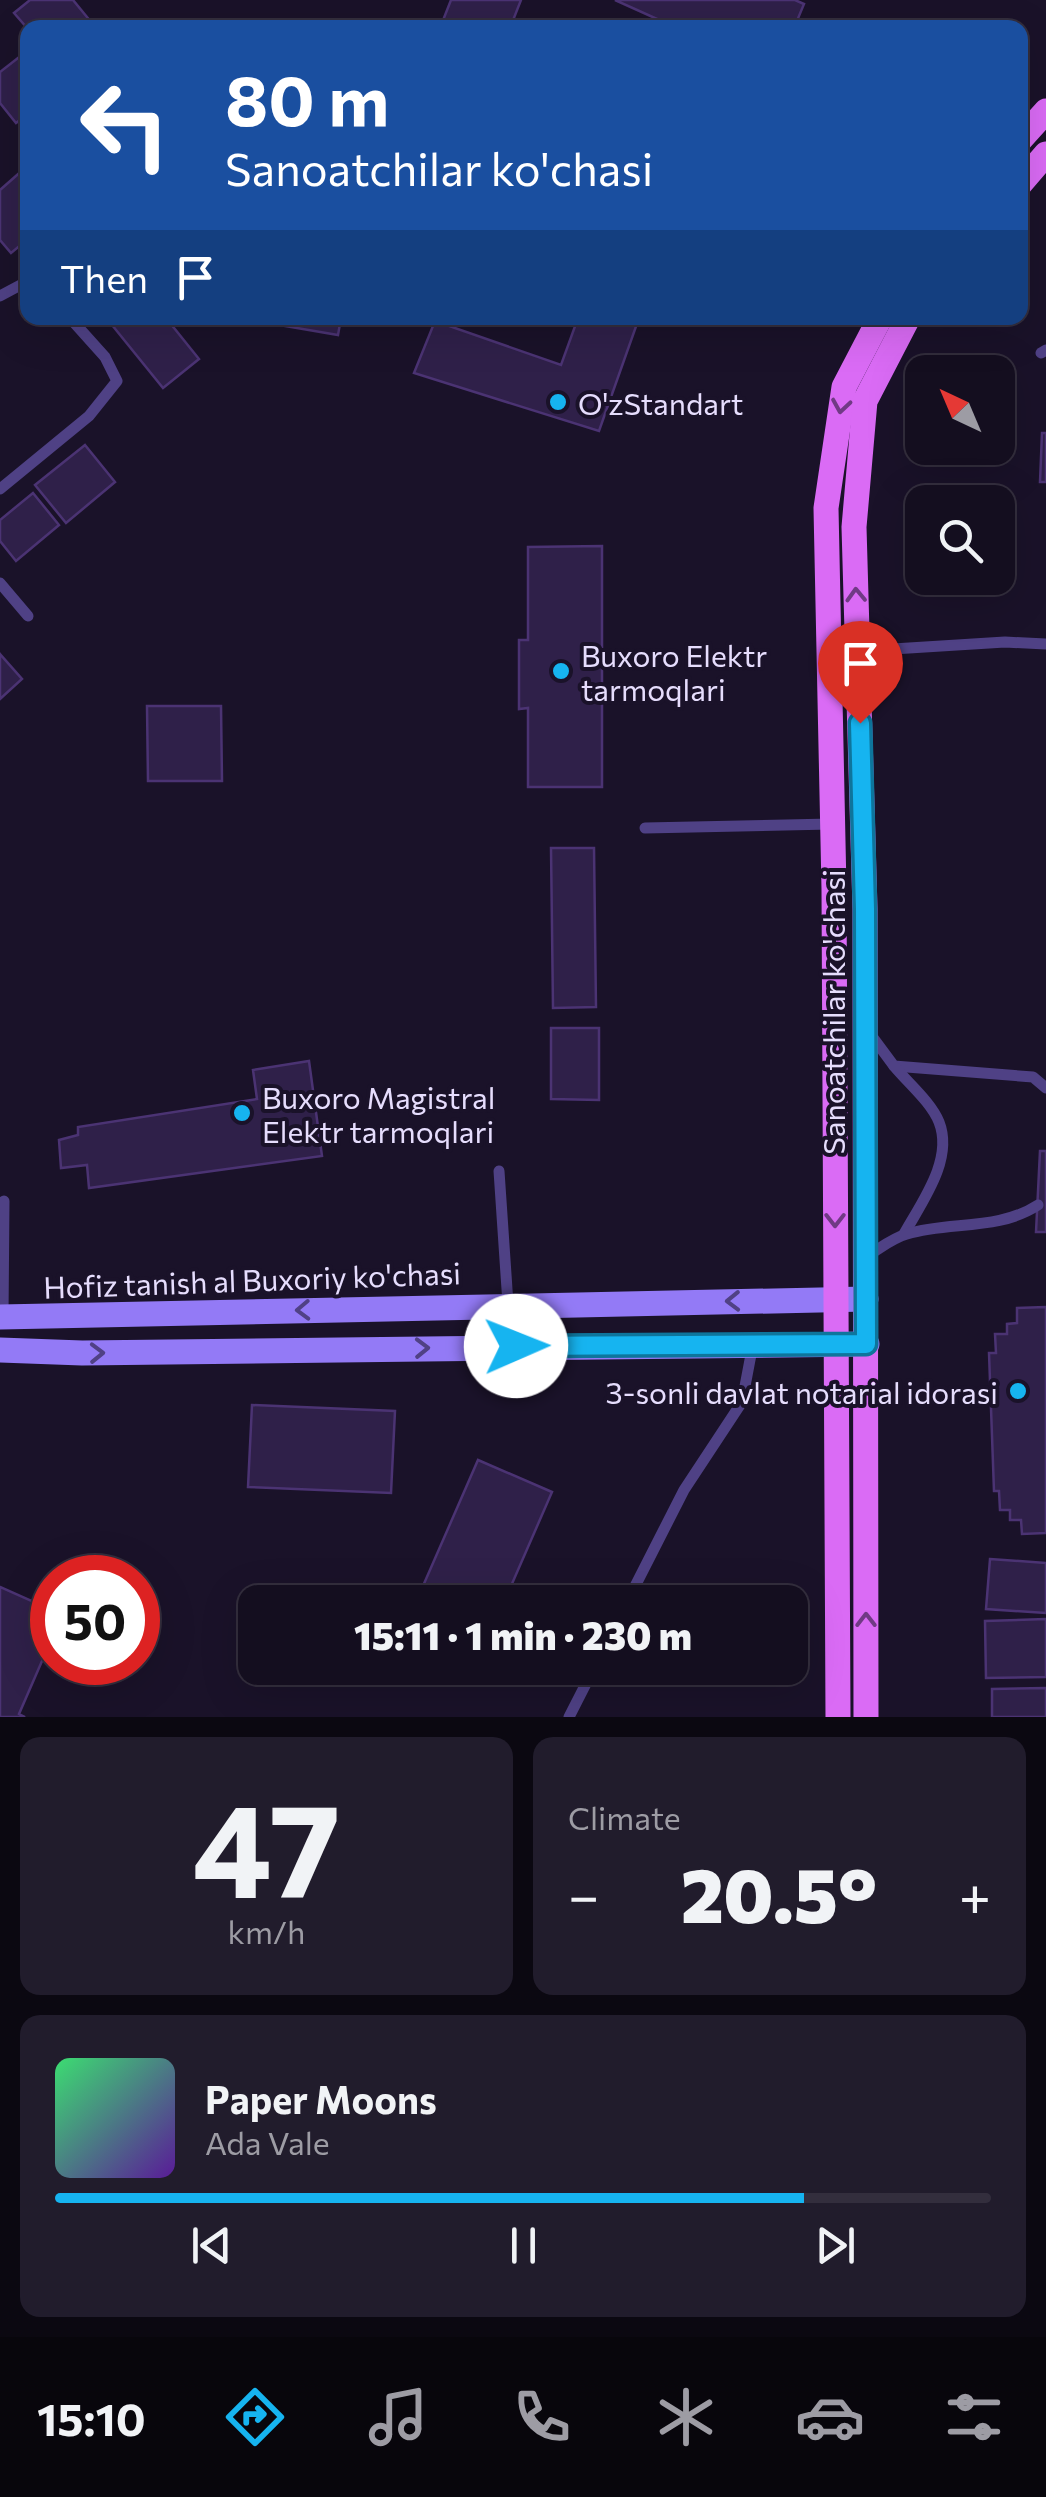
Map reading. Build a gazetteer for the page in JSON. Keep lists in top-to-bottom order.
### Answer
{
  "streets": {
    "main road": ["Sanoatchilar ko'chasi", "Hofiz tanish al Buxoriy ko'chasi"]
  },
  "crossings": [
    ["Sanoatchilar ko'chasi", "Hofiz tanish al Buxoriy ko'chasi"]
  ],
  "places": [
    "O'zStandart",
    "Buxoro Elektr tarmoqlari",
    "Buxoro Magistral Elektr tarmoqlari",
    "3-sonli davlat notarial idorasi"
  ],
  "north": "top left",
  "page": {
    "turn": ["80 m", "Sanoatchilar ko'chasi"],
    "then": "Then",
    "limit": "50",
    "trip": "15:11 · 1 min · 230 m",
    "tile": [
      ["47", "km/h"],
      "Climate"
    ],
    "heat": ["−", "20.5°", "+"],
    "song": ["Paper Moons", "Ada Vale"],
    "tabs": "15:10"
  }
}
